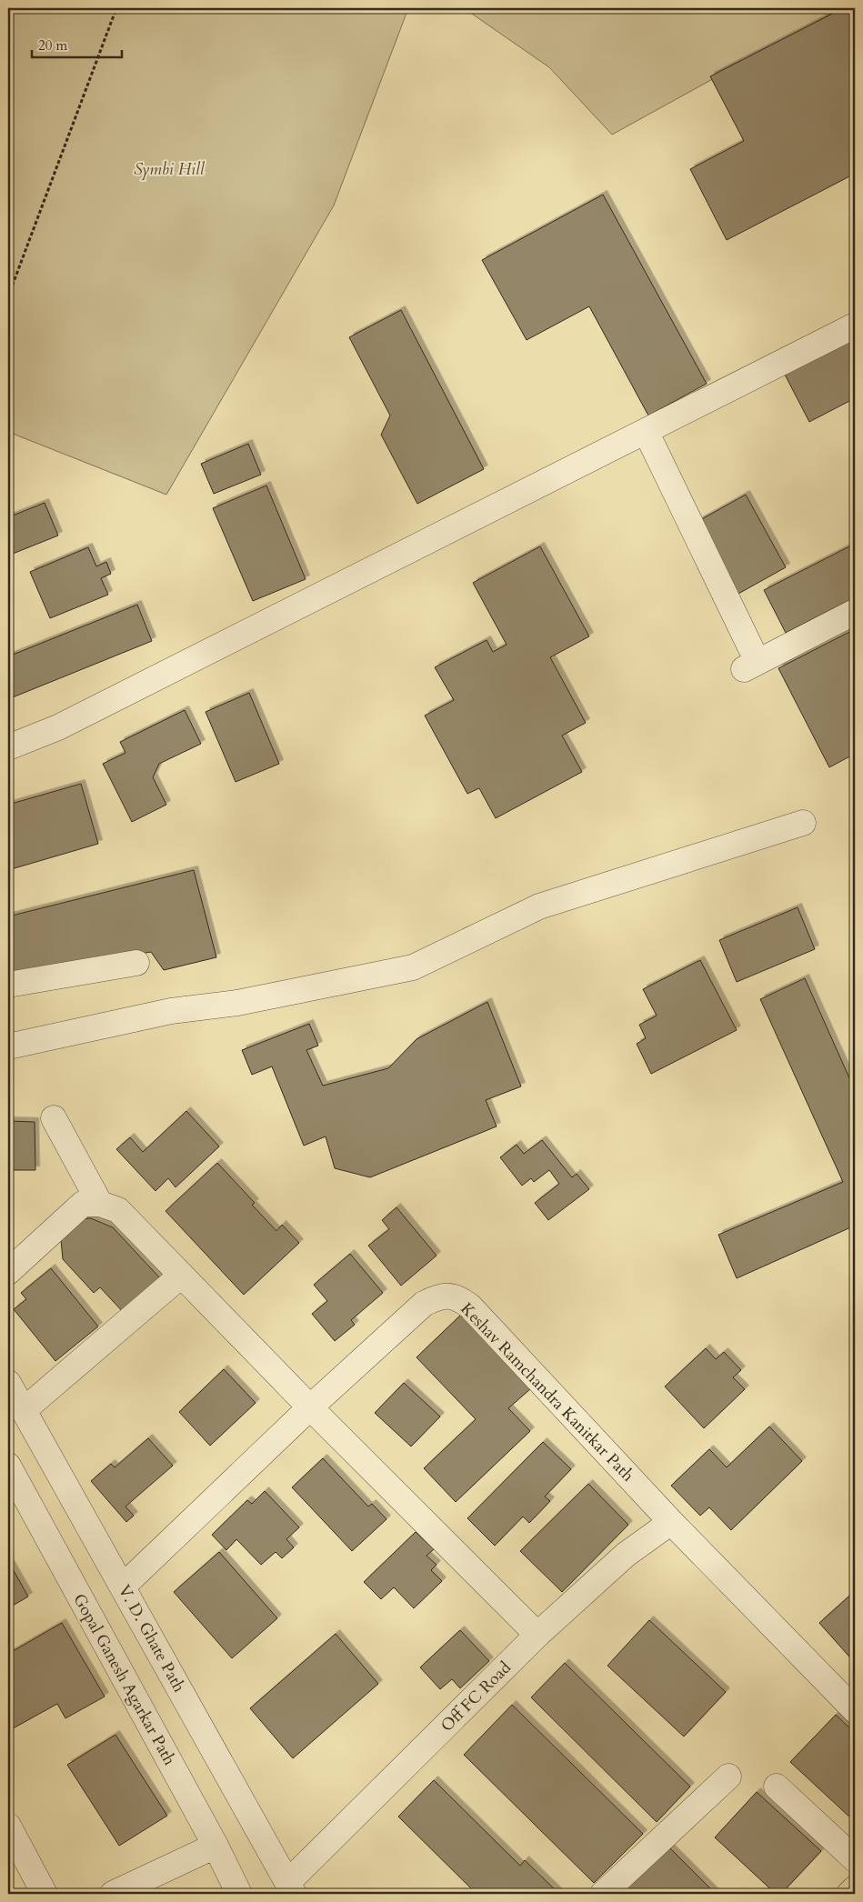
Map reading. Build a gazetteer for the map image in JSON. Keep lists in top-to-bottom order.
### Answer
{
  "streets": {
    "street": [
      "Keshav Ramchandra Kanitkar Path",
      "V. D. Ghate Path",
      "Gopal Ganesh Agarkar Path",
      "Off FC Road"
    ]
  },
  "crossings": [
    ["Keshav Ramchandra Kanitkar Path", "V. D. Ghate Path"],
    ["Keshav Ramchandra Kanitkar Path", "Off FC Road"],
    ["V. D. Ghate Path", "Off FC Road"]
  ],
  "parks": ["Symbi Hill"],
  "scale_bar": "20 m"
}
